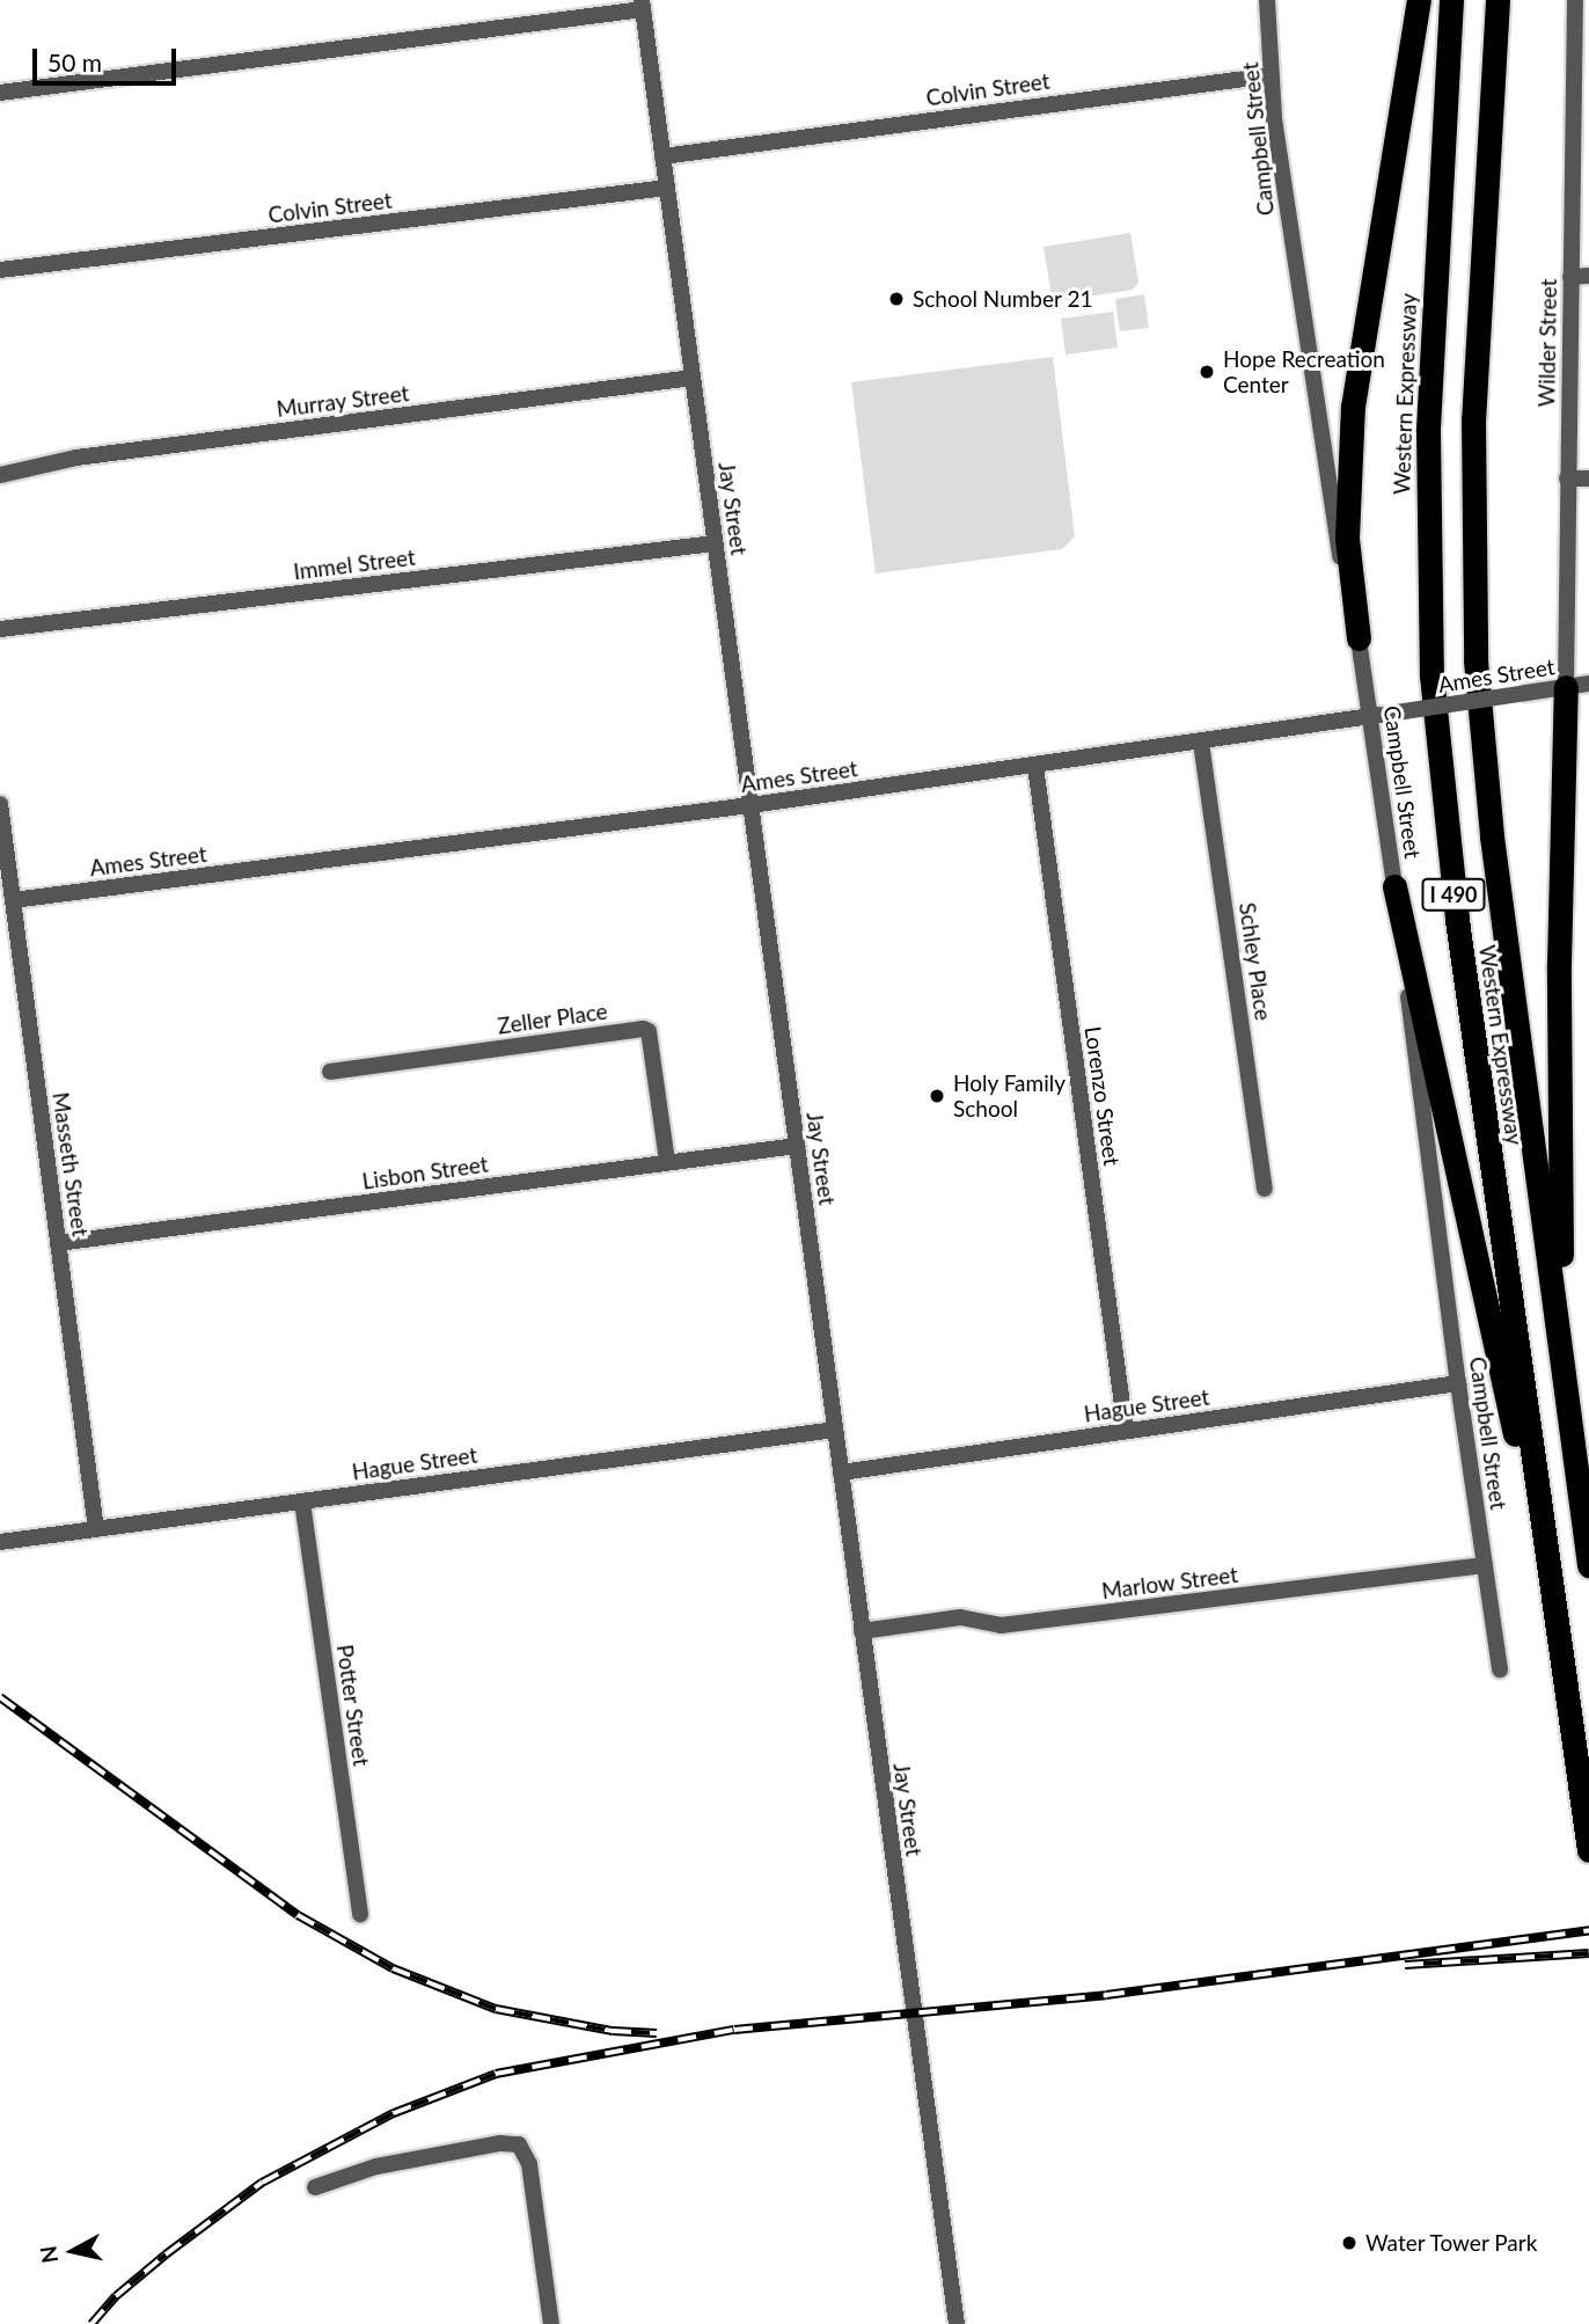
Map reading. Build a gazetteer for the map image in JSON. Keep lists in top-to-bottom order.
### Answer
{
  "streets": {
    "highway": ["Western Expressway", "I 490"],
    "street": [
      "Colvin Street",
      "Campbell Street",
      "Wilder Street",
      "Murray Street",
      "Jay Street",
      "Immel Street",
      "Ames Street",
      "Schley Place",
      "Zeller Place",
      "Lorenzo Street",
      "Masseth Street",
      "Lisbon Street",
      "Hague Street",
      "Marlow Street",
      "Potter Street"
    ]
  },
  "crossings": [
    ["Colvin Street", "Campbell Street"],
    ["Colvin Street", "Jay Street"],
    ["Campbell Street", "Ames Street"],
    ["Campbell Street", "Hague Street"],
    ["Campbell Street", "Marlow Street"],
    ["Wilder Street", "Ames Street"],
    ["Murray Street", "Jay Street"],
    ["Jay Street", "Immel Street"],
    ["Jay Street", "Ames Street"],
    ["Jay Street", "Lisbon Street"],
    ["Jay Street", "Hague Street"],
    ["Jay Street", "Marlow Street"],
    ["Ames Street", "Schley Place"],
    ["Ames Street", "Lorenzo Street"],
    ["Ames Street", "Masseth Street"],
    ["Zeller Place", "Lisbon Street"],
    ["Lorenzo Street", "Hague Street"],
    ["Masseth Street", "Lisbon Street"],
    ["Masseth Street", "Hague Street"],
    ["Hague Street", "Potter Street"]
  ],
  "places": [
    "School Number 21",
    "Hope Recreation Center",
    "Holy Family School",
    "Water Tower Park"
  ],
  "scale_bar": "50 m",
  "north": "left"
}
